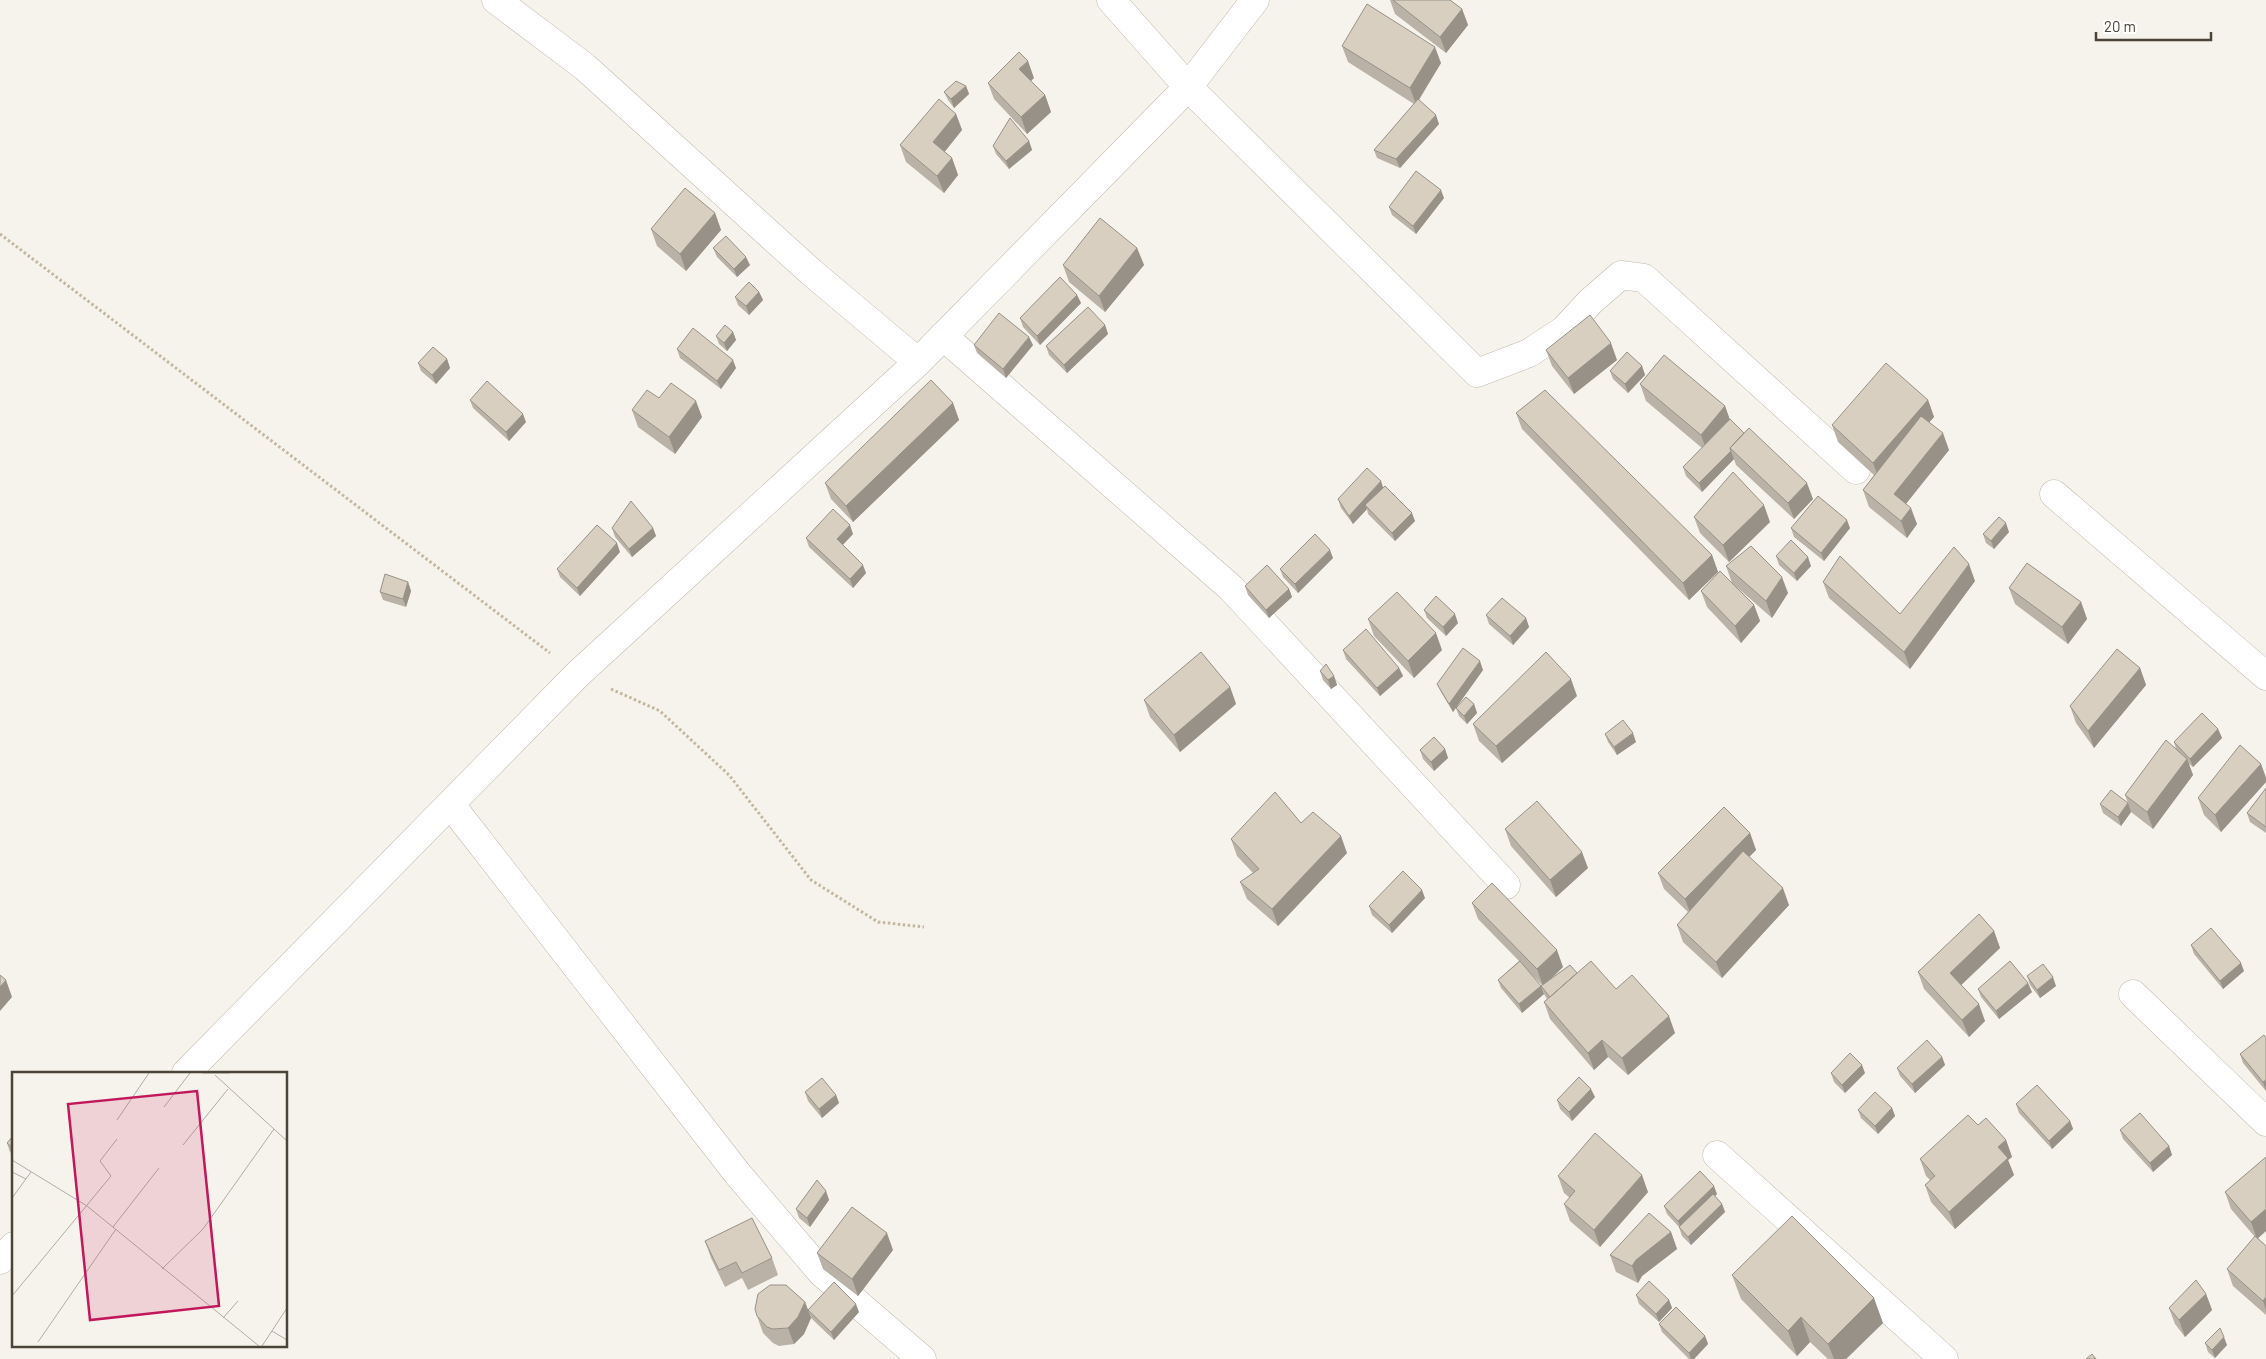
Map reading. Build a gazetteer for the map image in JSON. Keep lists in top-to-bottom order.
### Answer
{
  "scale_bar": "20 m"
}
